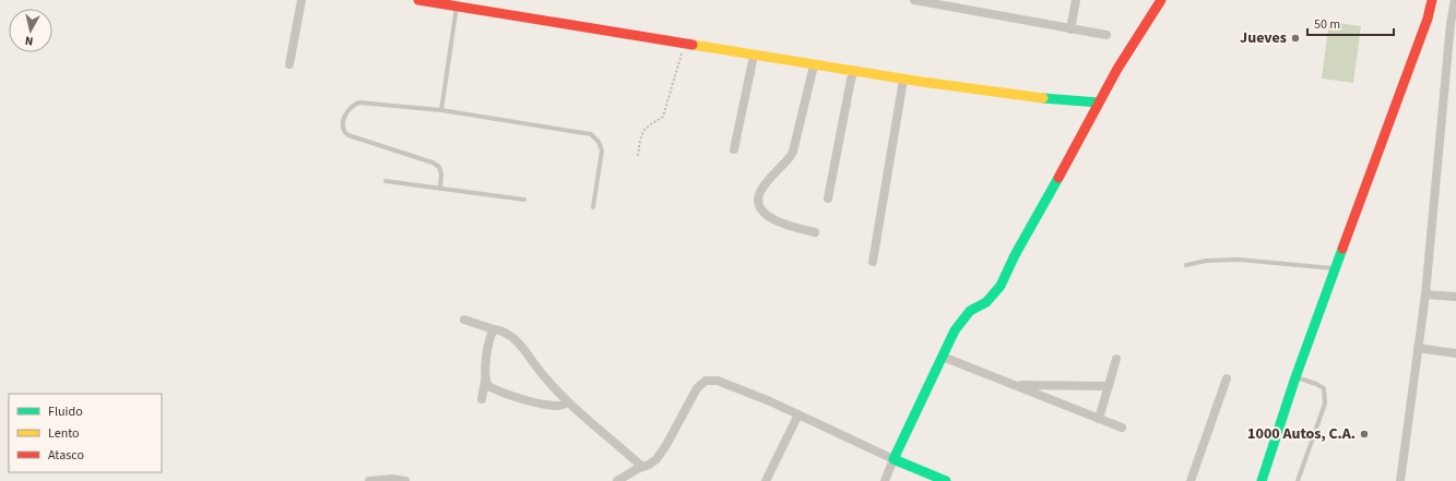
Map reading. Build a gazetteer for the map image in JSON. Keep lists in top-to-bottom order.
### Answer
{
  "places": ["Jueves", "1000 Autos, C.A."],
  "legend": ["Fluido", "Lento", "Atasco"],
  "scale_bar": "50 m",
  "north": "bottom"
}
